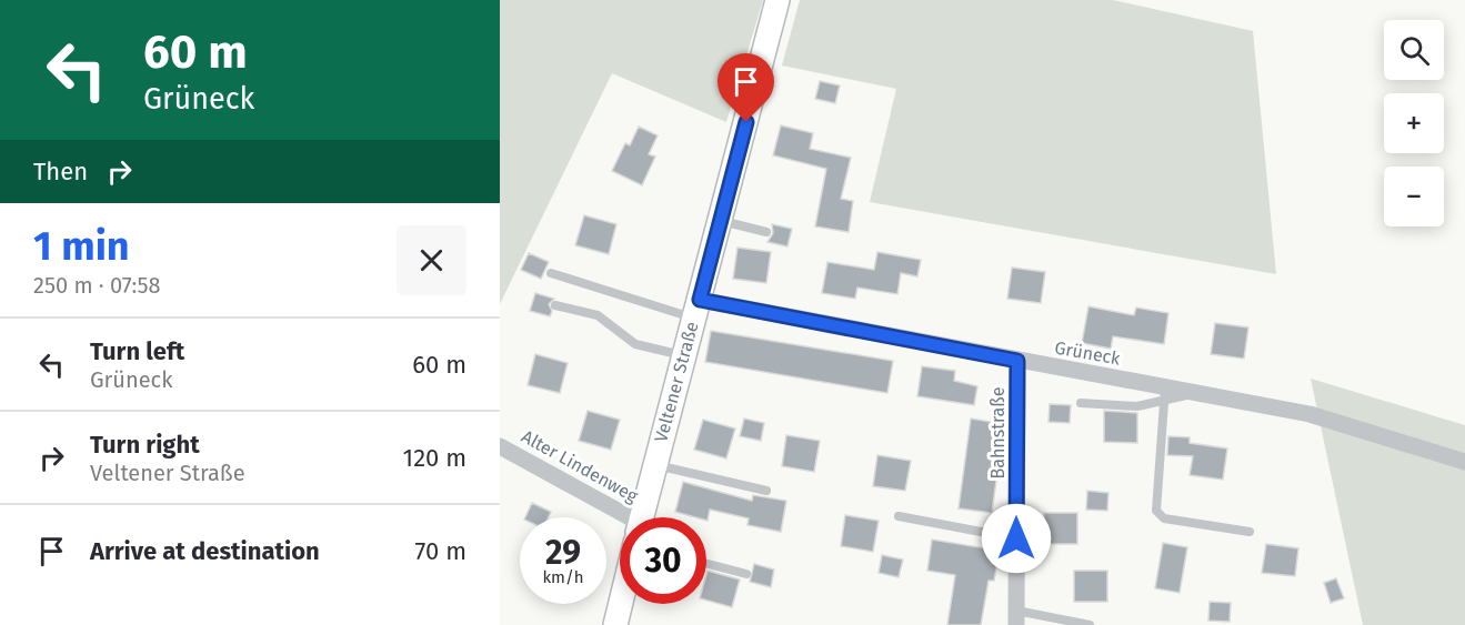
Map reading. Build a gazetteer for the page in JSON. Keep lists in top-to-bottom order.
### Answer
{
  "streets": {
    "main road": ["Veltener Straße"],
    "street": ["Grüneck", "Bahnstraße", "Alter Lindenweg"]
  },
  "crossings": [
    ["Grüneck", "Veltener Straße"],
    ["Grüneck", "Bahnstraße"]
  ],
  "page": {
    "turn": ["60 m", "Grüneck"],
    "map_buttons": ["+", "−"],
    "then": "Then",
    "heading": ["1 min", "250 m · 07:58"],
    "list": [
      {
        "name": "Turn left",
        "note": "Grüneck",
        "value": "60 m"
      },
      {
        "name": "Turn right",
        "note": "Veltener Straße",
        "value": "120 m"
      },
      {
        "name": "Arrive at destination",
        "value": "70 m"
      }
    ],
    "speed": "29 km/h",
    "limit": "30"
  }
}
